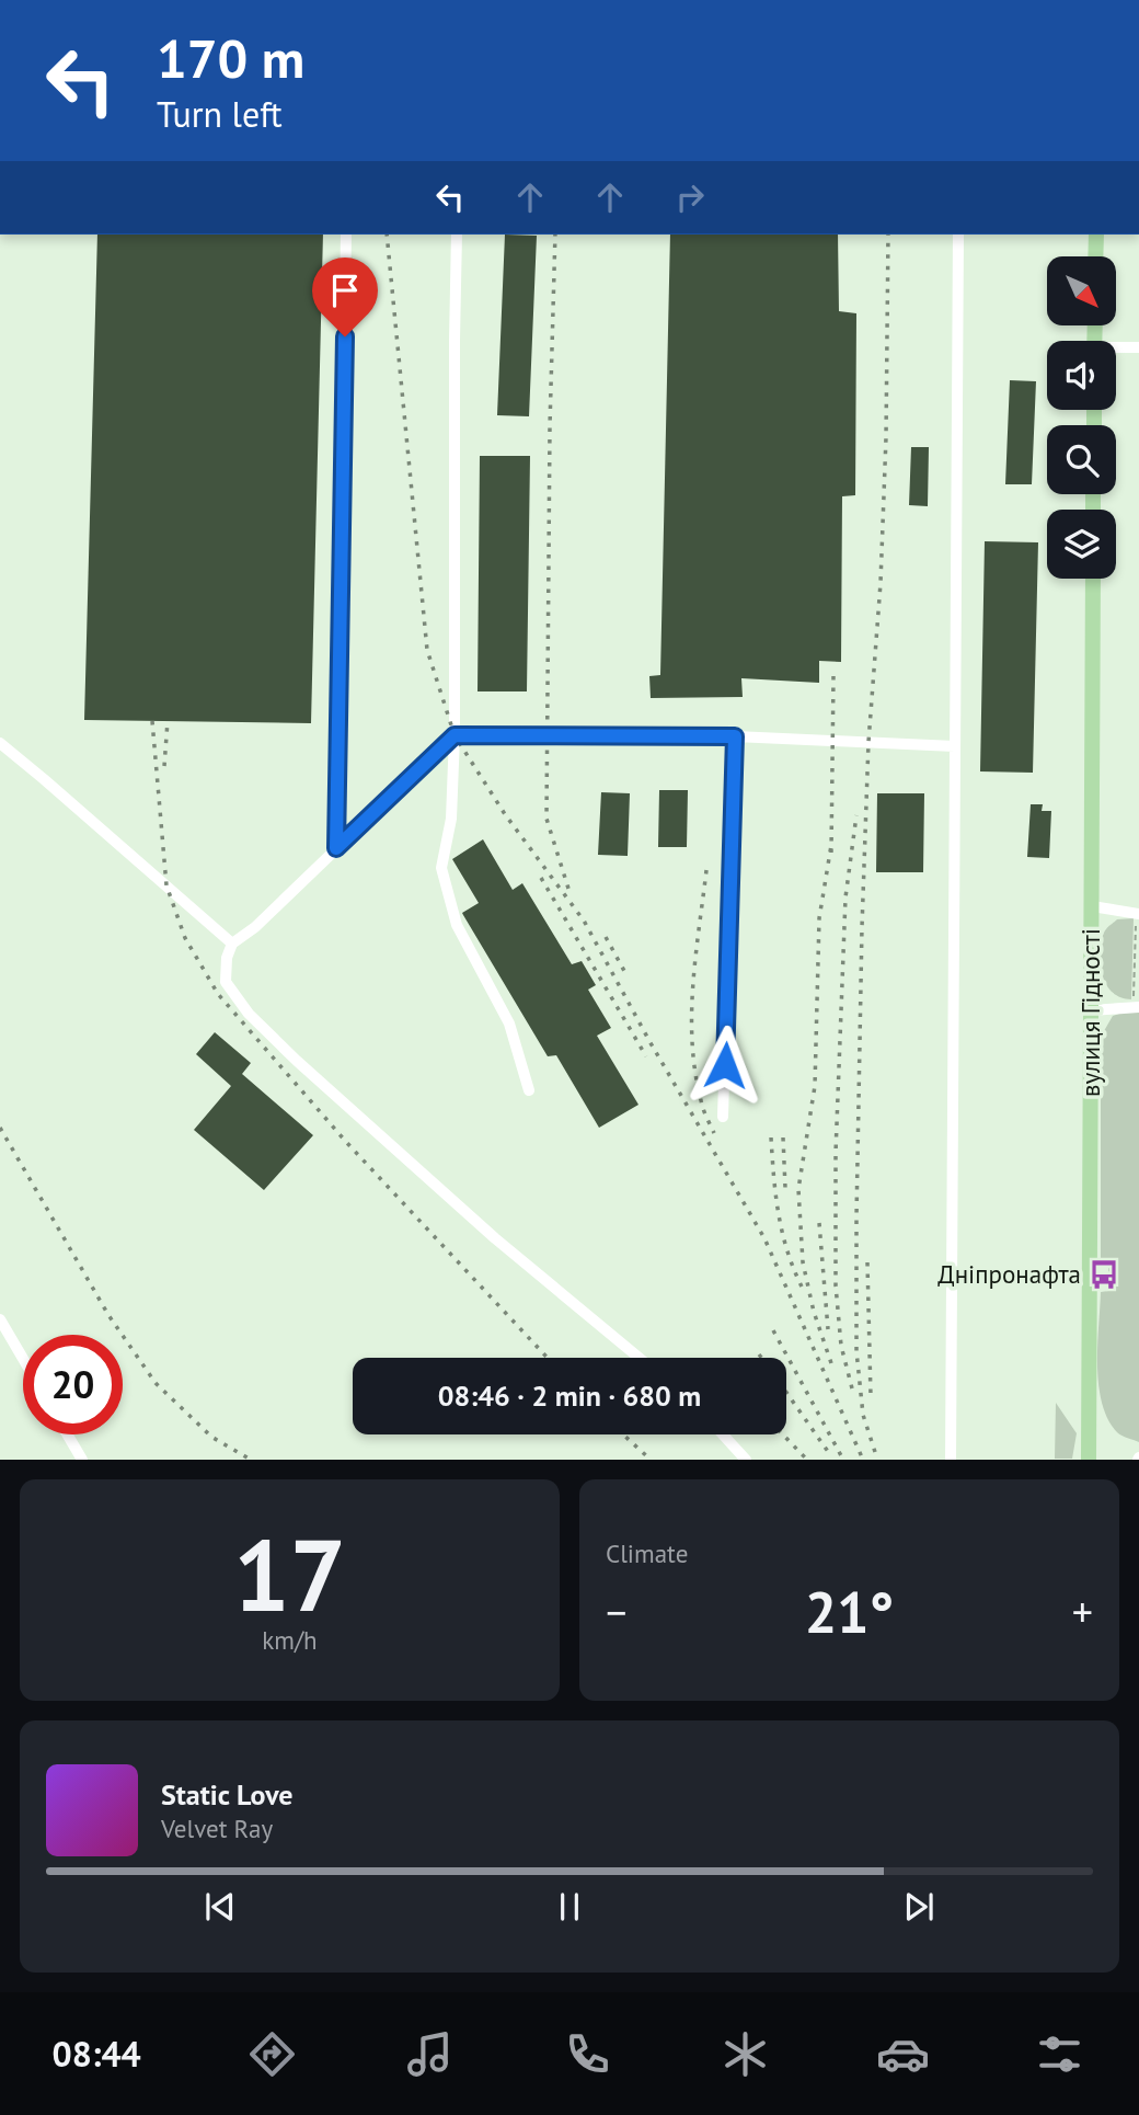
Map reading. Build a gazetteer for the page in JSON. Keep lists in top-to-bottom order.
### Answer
{
  "streets": {
    "main road": ["вулиця Гідності"]
  },
  "places": {
    "bus stop": ["Дніпронафта"]
  },
  "north": "bottom right",
  "page": {
    "turn": ["170 m", "Turn left"],
    "limit": "20",
    "trip": "08:46 · 2 min · 680 m",
    "tile": [
      ["17", "km/h"],
      "Climate"
    ],
    "heat": ["−", "21°", "+"],
    "song": ["Static Love", "Velvet Ray"],
    "tabs": "08:44"
  }
}
